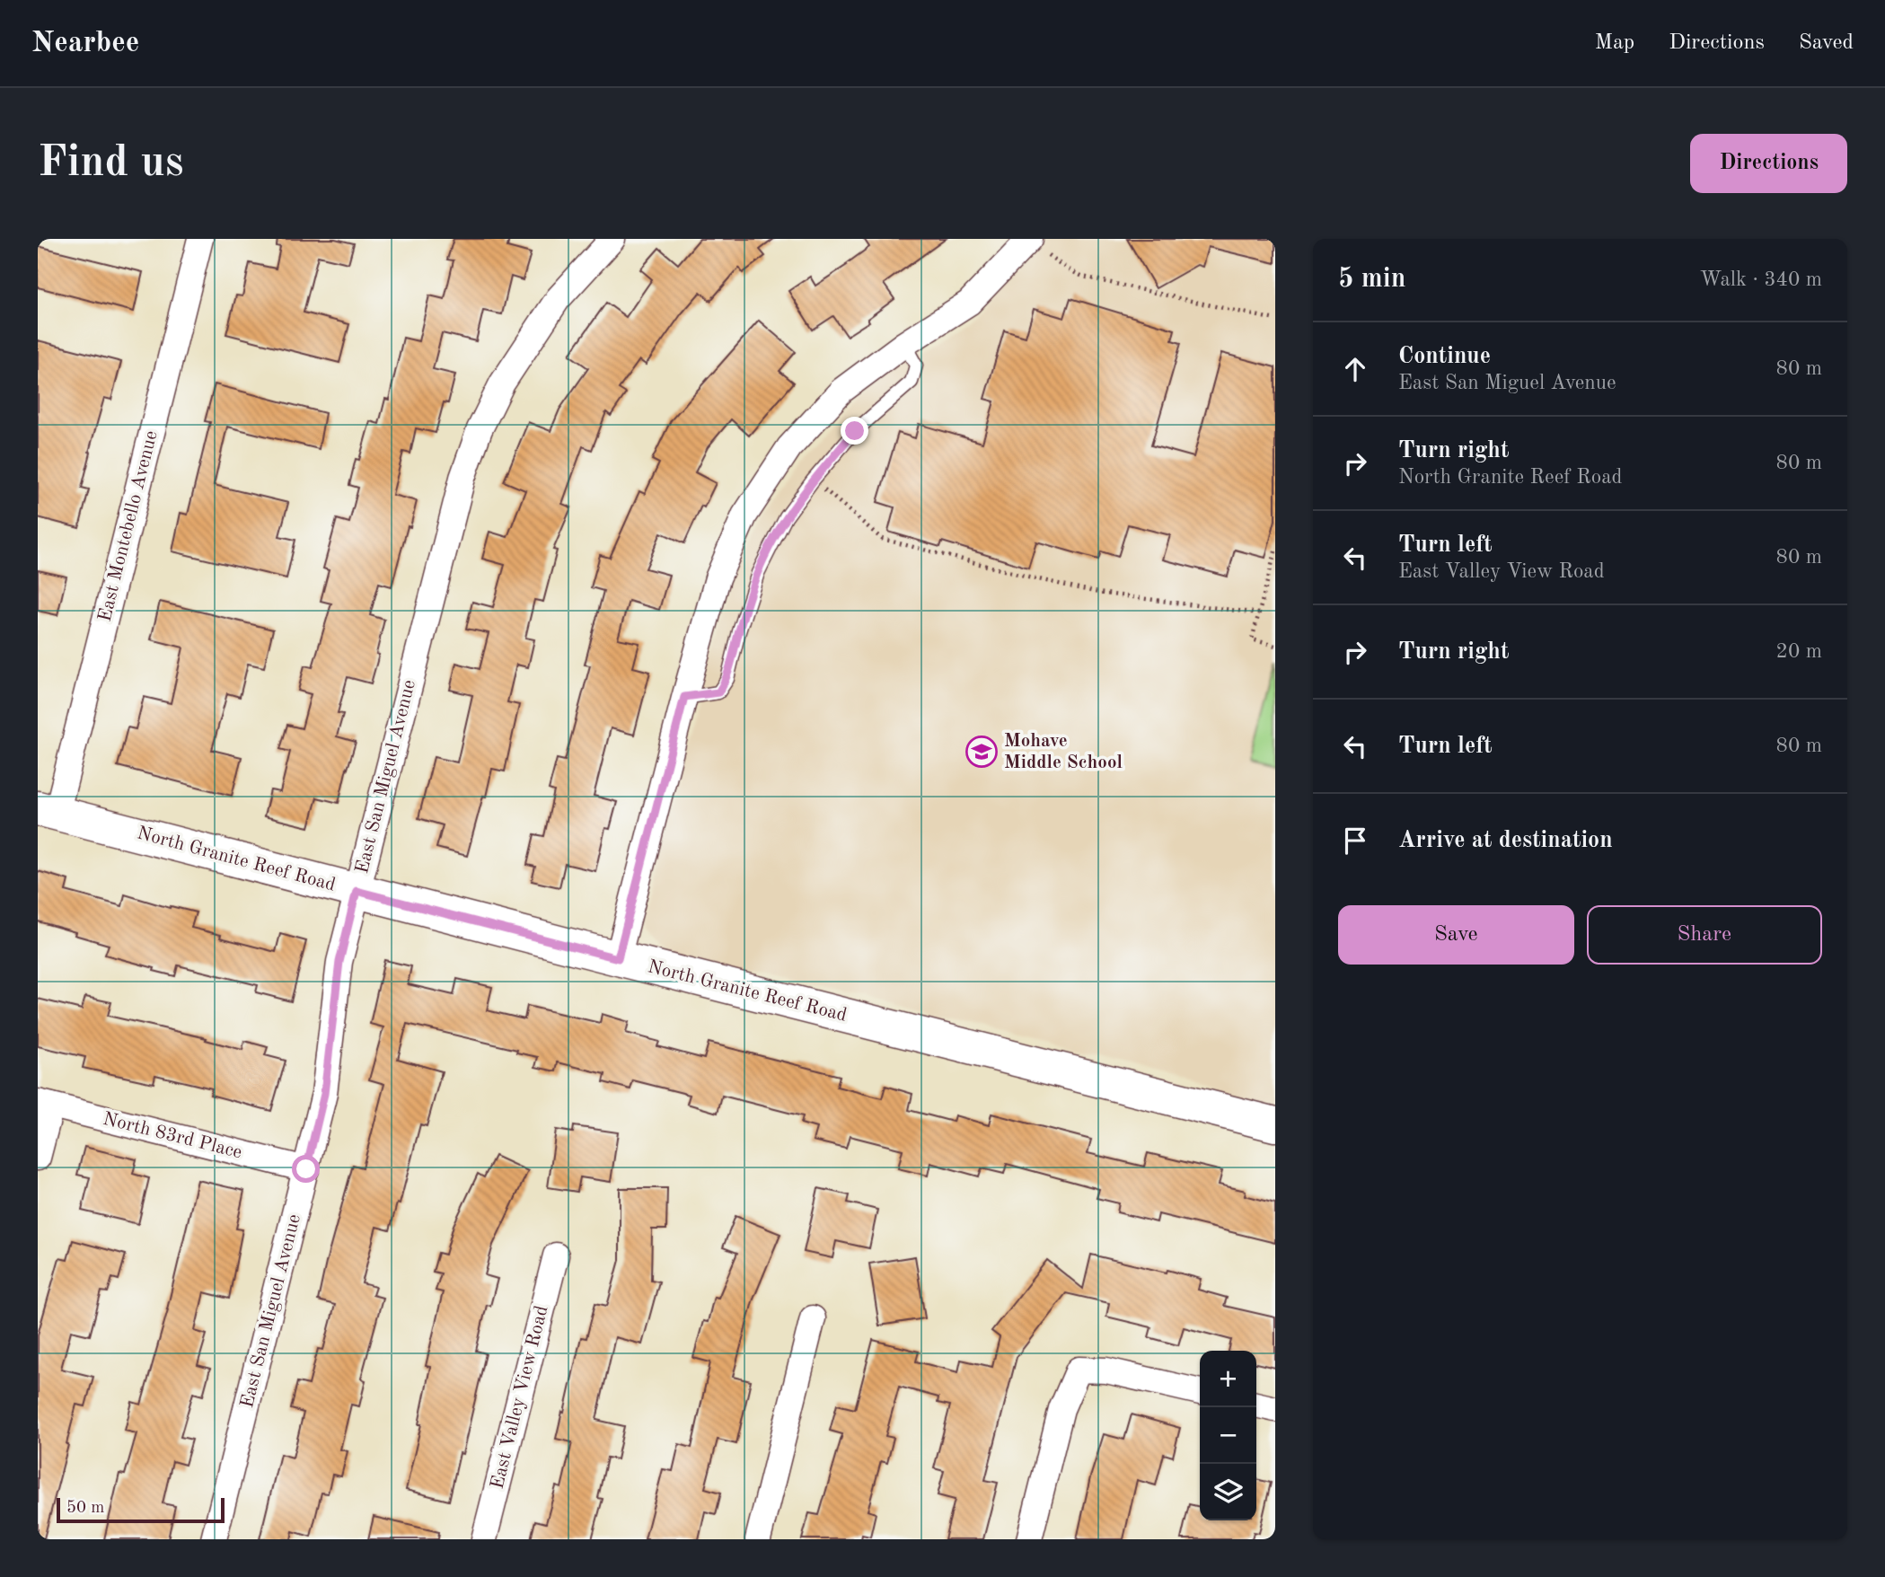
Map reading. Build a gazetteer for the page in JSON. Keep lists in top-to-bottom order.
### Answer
{
  "streets": {
    "street": [
      "East Montebello Avenue",
      "East San Miguel Avenue",
      "North Granite Reef Road",
      "North 83rd Place",
      "East Valley View Road"
    ]
  },
  "crossings": [
    ["East Montebello Avenue", "North Granite Reef Road"],
    ["East San Miguel Avenue", "North Granite Reef Road"],
    ["East San Miguel Avenue", "North 83rd Place"]
  ],
  "places": {
    "school or university": ["Mohave Middle School"]
  },
  "scale_bar": "50 m",
  "page": {
    "header": "Nearbee",
    "nav": ["Map", "Directions", "Saved"],
    "buttons": [
      "Directions",
      ["Save", "Share"]
    ],
    "title": "Find us",
    "heading": ["5 min", "Walk · 340 m"],
    "list": [
      ["Continue", "East San Miguel Avenue", "80 m"],
      ["Turn right", "North Granite Reef Road", "80 m"],
      ["Turn left", "East Valley View Road", "80 m"],
      ["Turn right", "20 m"],
      ["Turn left", "80 m"],
      "Arrive at destination"
    ],
    "map_buttons": ["+", "−"],
    "scale": "50 m"
  }
}
